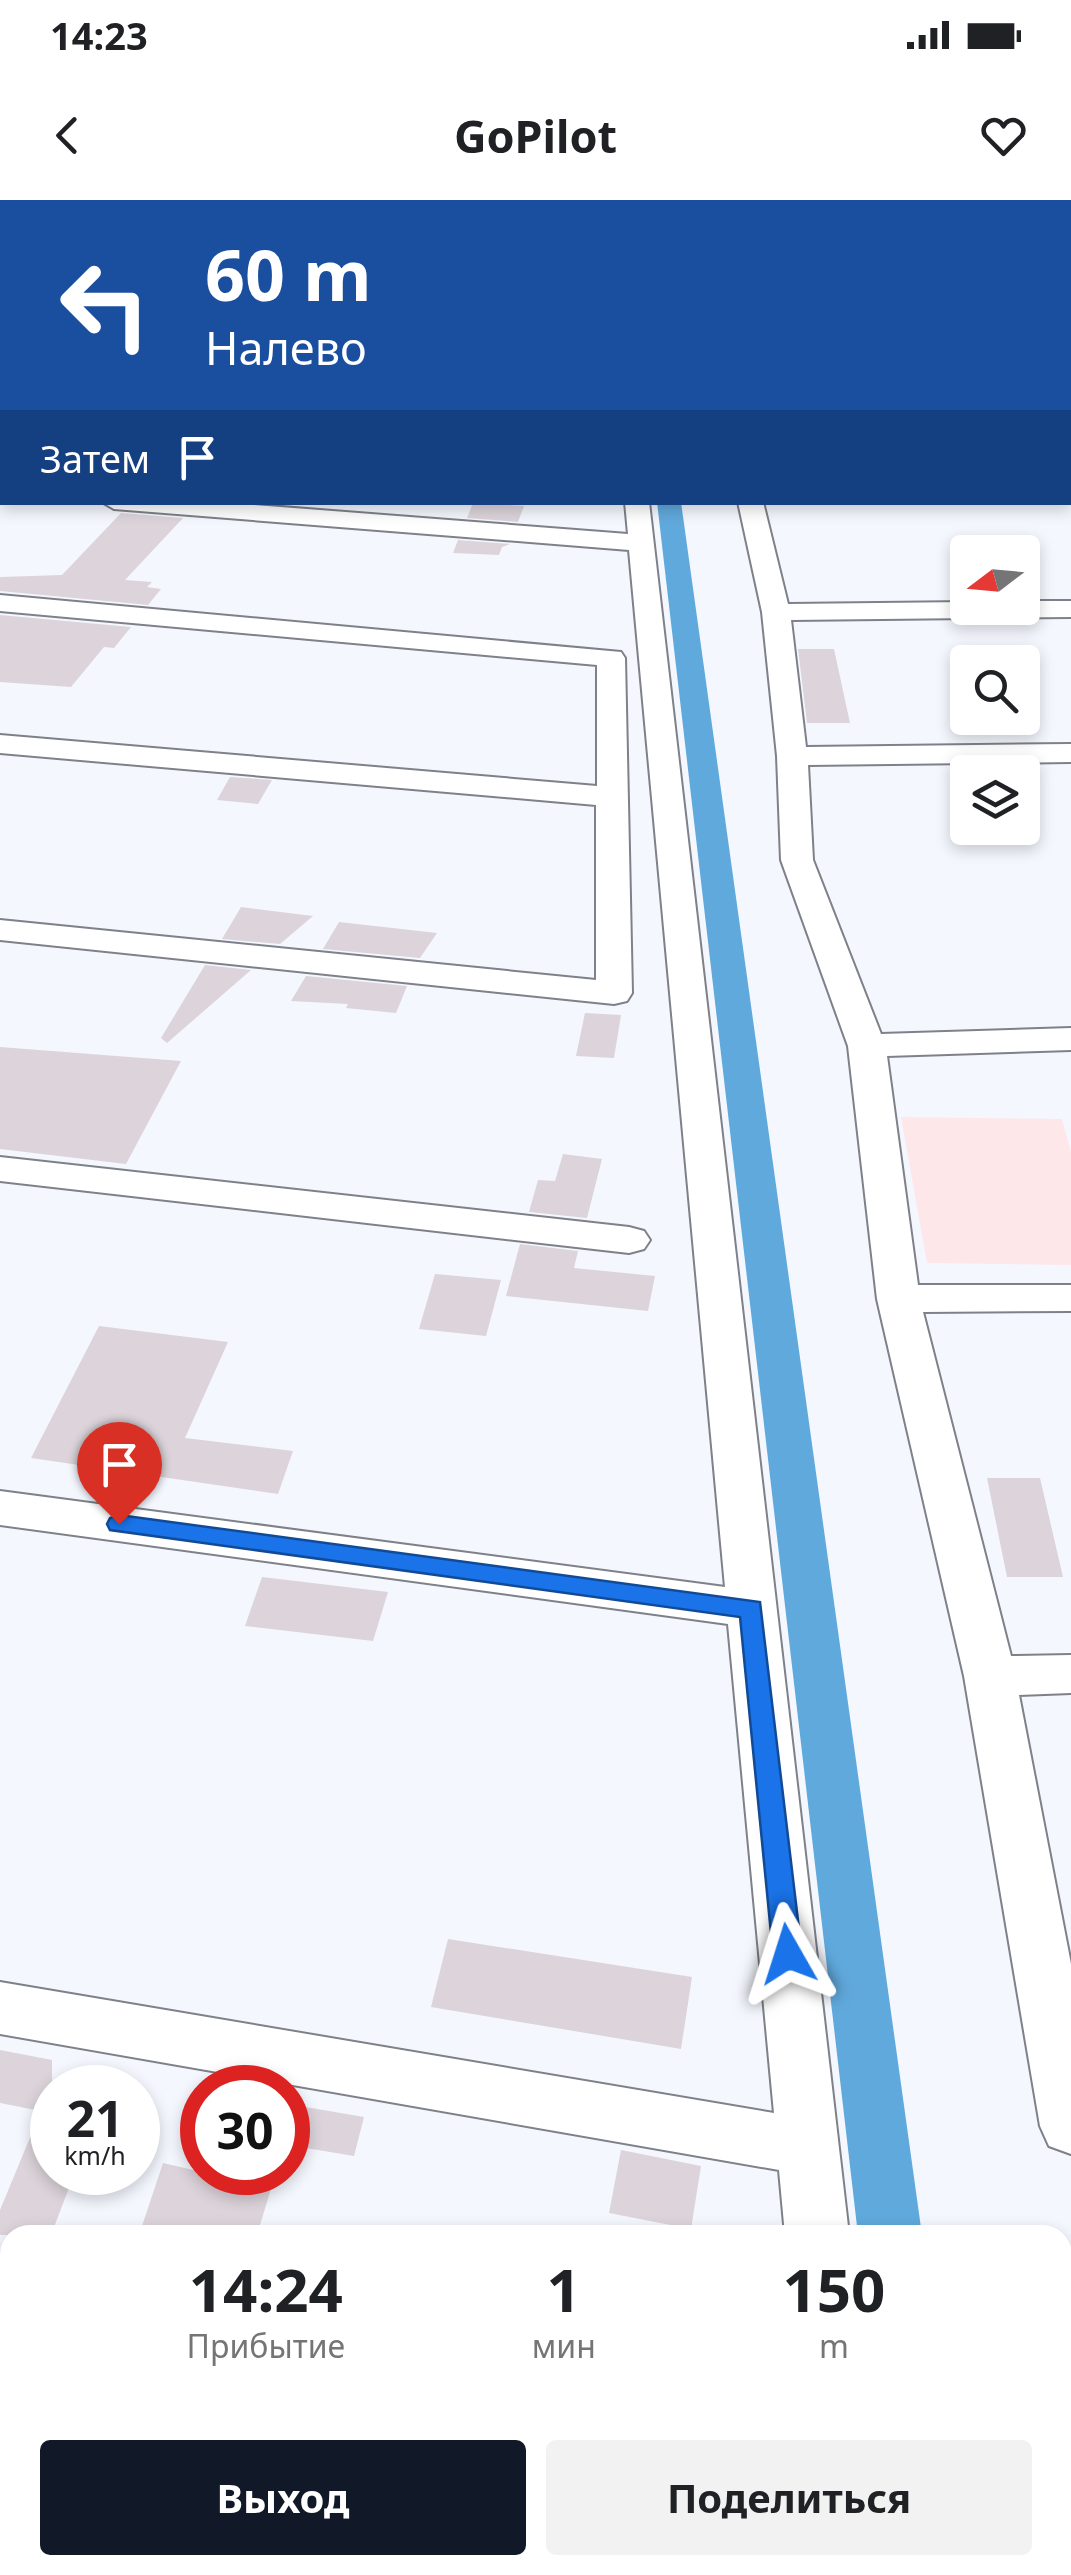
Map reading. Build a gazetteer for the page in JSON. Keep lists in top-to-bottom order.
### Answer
{
  "north": "left",
  "page": {
    "status": "14:23",
    "header": "GoPilot",
    "turn": ["60 m", "Налево"],
    "then": "Затем",
    "speed": "21 km/h",
    "limit": "30",
    "eta": [
      "14:24",
      "Прибытие",
      "1",
      "мин",
      "150",
      "m"
    ],
    "buttons": ["Выход", "Поделиться"]
  }
}
